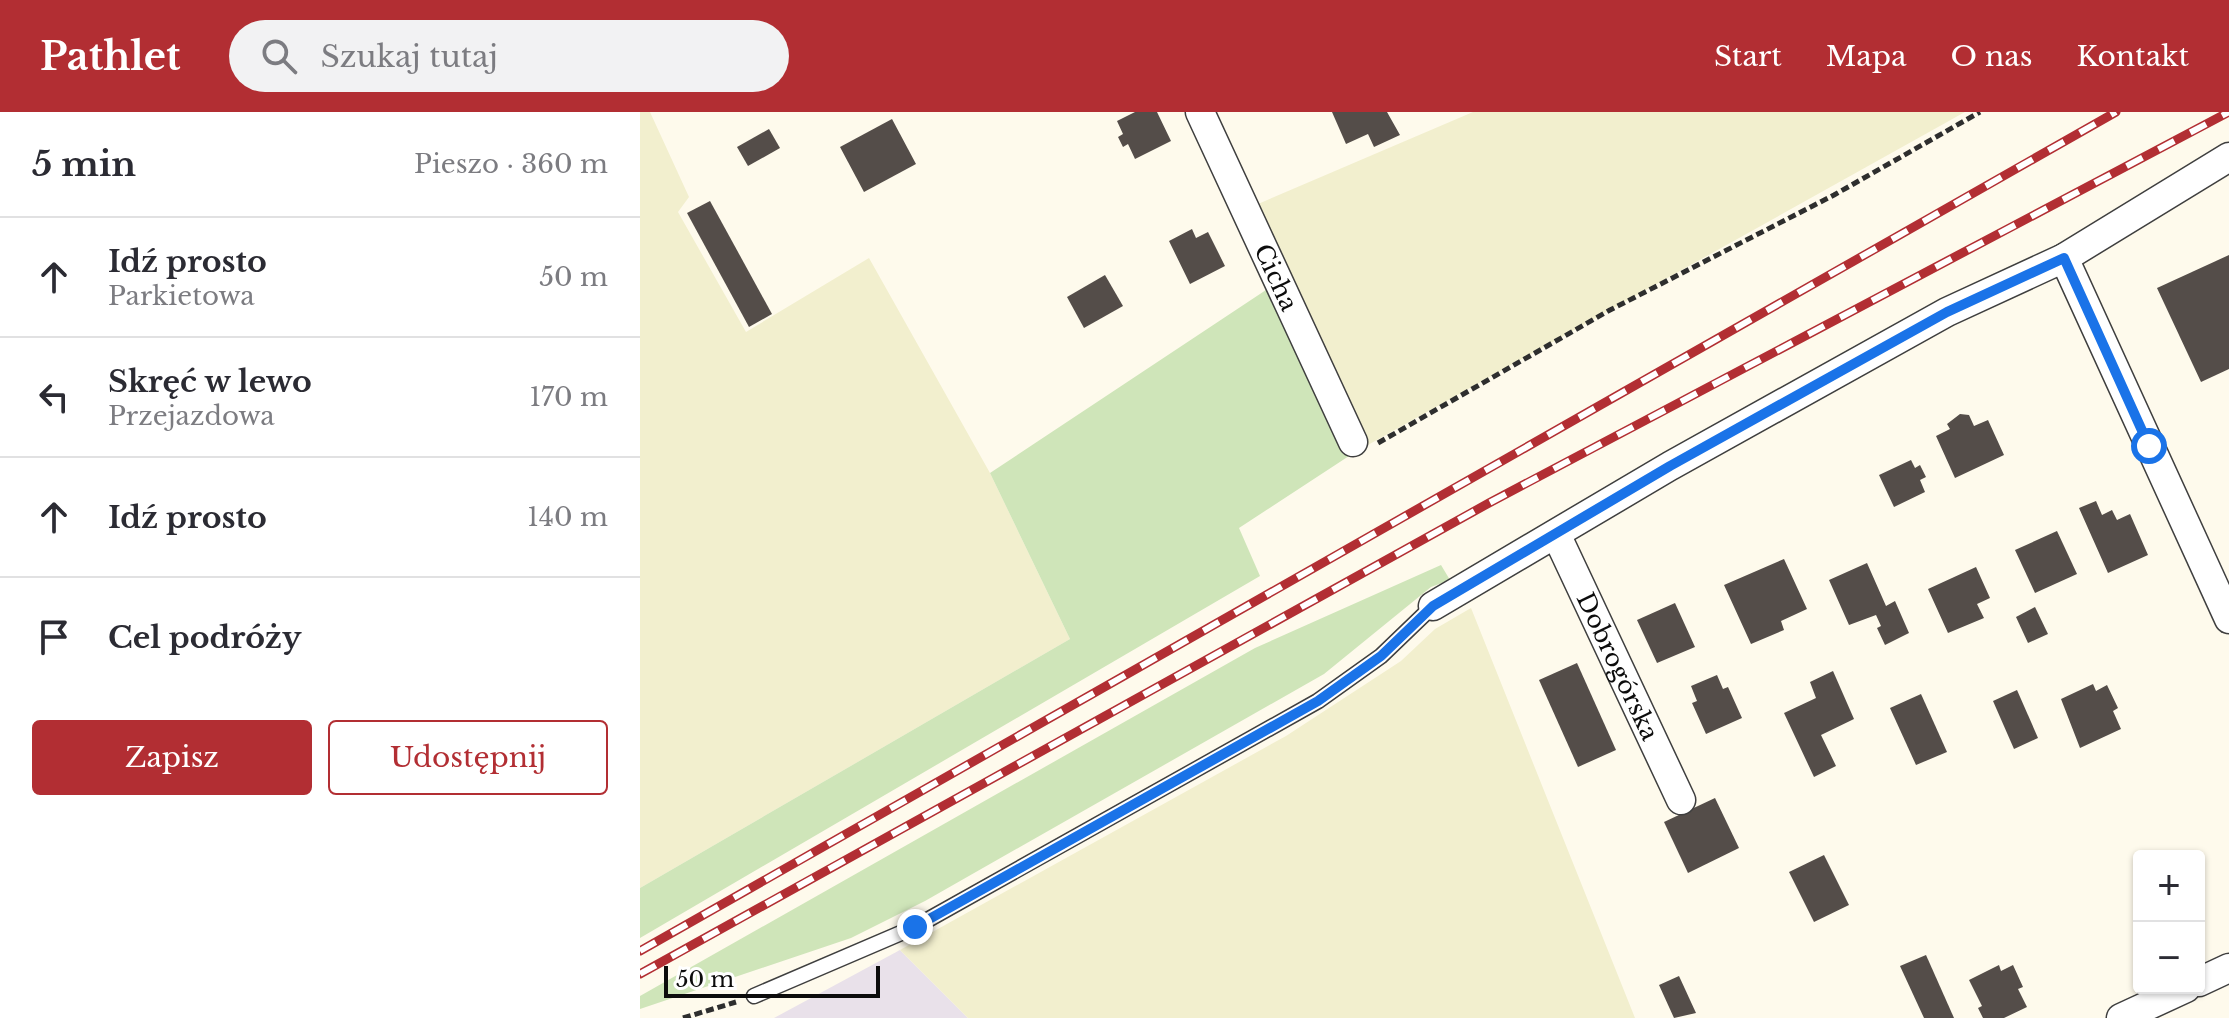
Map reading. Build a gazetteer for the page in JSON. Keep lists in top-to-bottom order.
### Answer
{
  "streets": {
    "street": ["Cicha", "Dobrogórska"]
  },
  "scale_bar": "50 m",
  "page": {
    "header": "Pathlet",
    "search": "Szukaj tutaj",
    "nav": [
      "Start",
      "Mapa",
      "O nas",
      "Kontakt"
    ],
    "heading": ["5 min", "Pieszo · 360 m"],
    "list": [
      ["Idź prosto", "Parkietowa", "50 m"],
      ["Skręć w lewo", "Przejazdowa", "170 m"],
      ["Idź prosto", "140 m"],
      "Cel podróży"
    ],
    "buttons": ["Zapisz", "Udostępnij"],
    "map_buttons": ["+", "−"],
    "scale": "50 m"
  }
}
